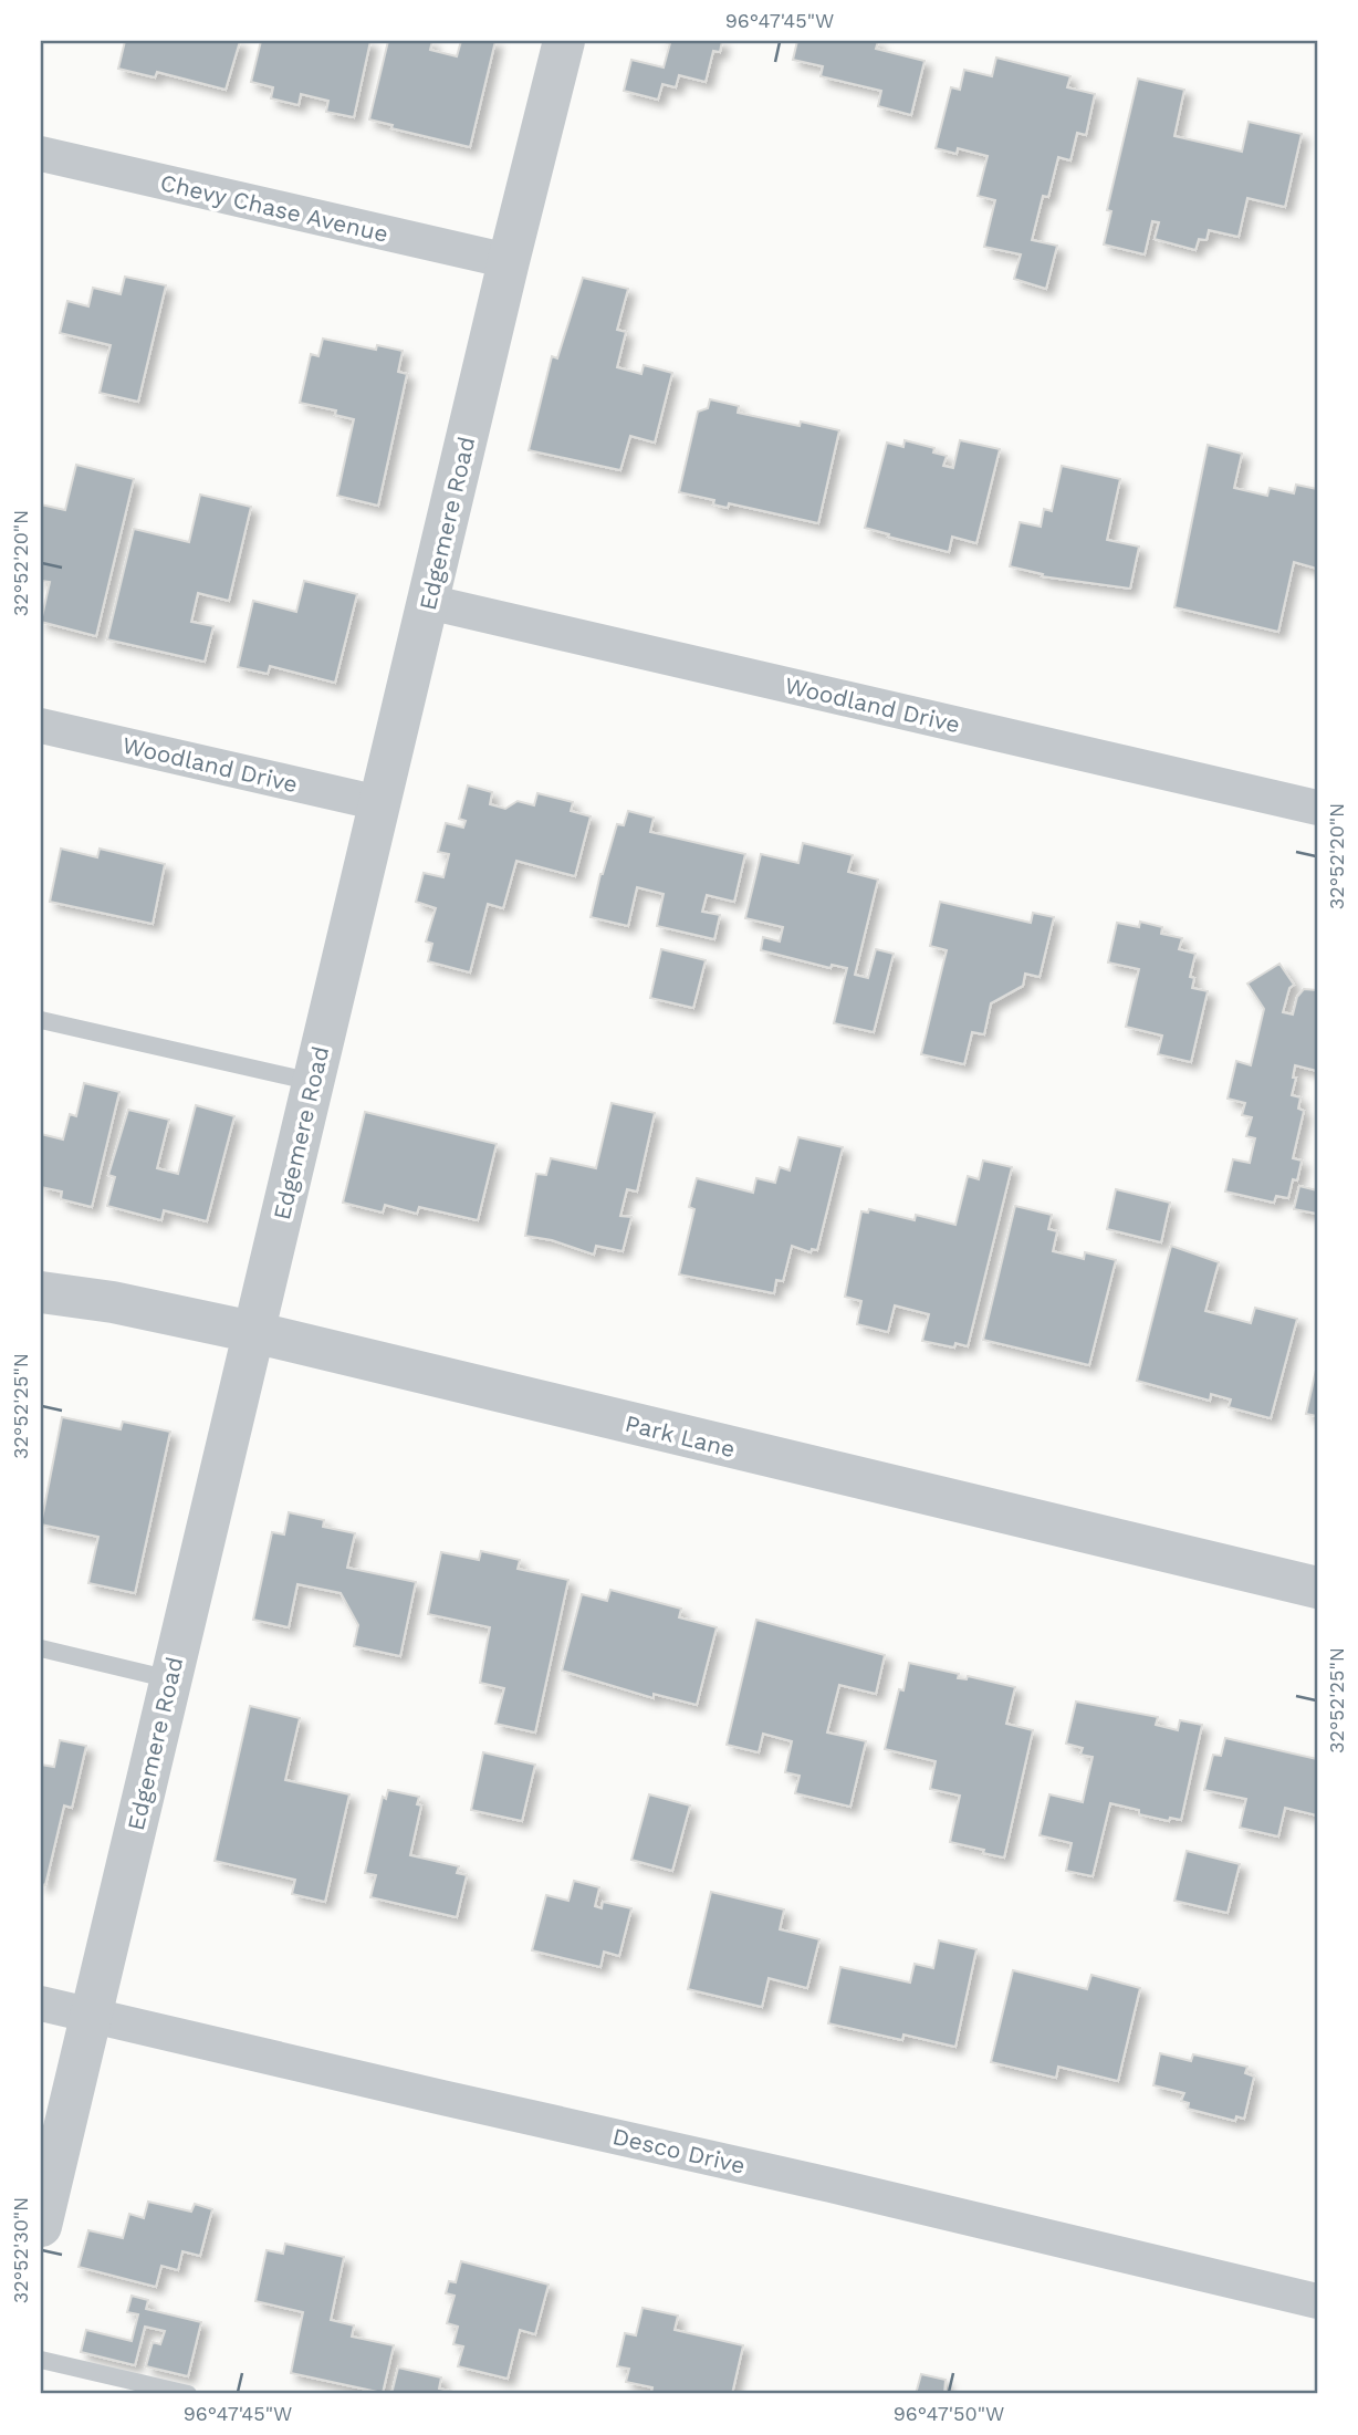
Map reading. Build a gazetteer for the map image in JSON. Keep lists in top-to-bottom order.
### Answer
{
  "streets": {
    "street": [
      "Chevy Chase Avenue",
      "Edgemere Road",
      "Woodland Drive",
      "Park Lane",
      "Desco Drive"
    ]
  },
  "crossings": [
    ["Chevy Chase Avenue", "Edgemere Road"],
    ["Edgemere Road", "Woodland Drive"],
    ["Edgemere Road", "Park Lane"],
    ["Edgemere Road", "Desco Drive"]
  ],
  "coordinates": [
    "96°47'45\"W",
    "32°52'20\"N",
    "32°52'25\"N",
    "32°52'30\"N",
    "96°47'50\"W"
  ]
}
